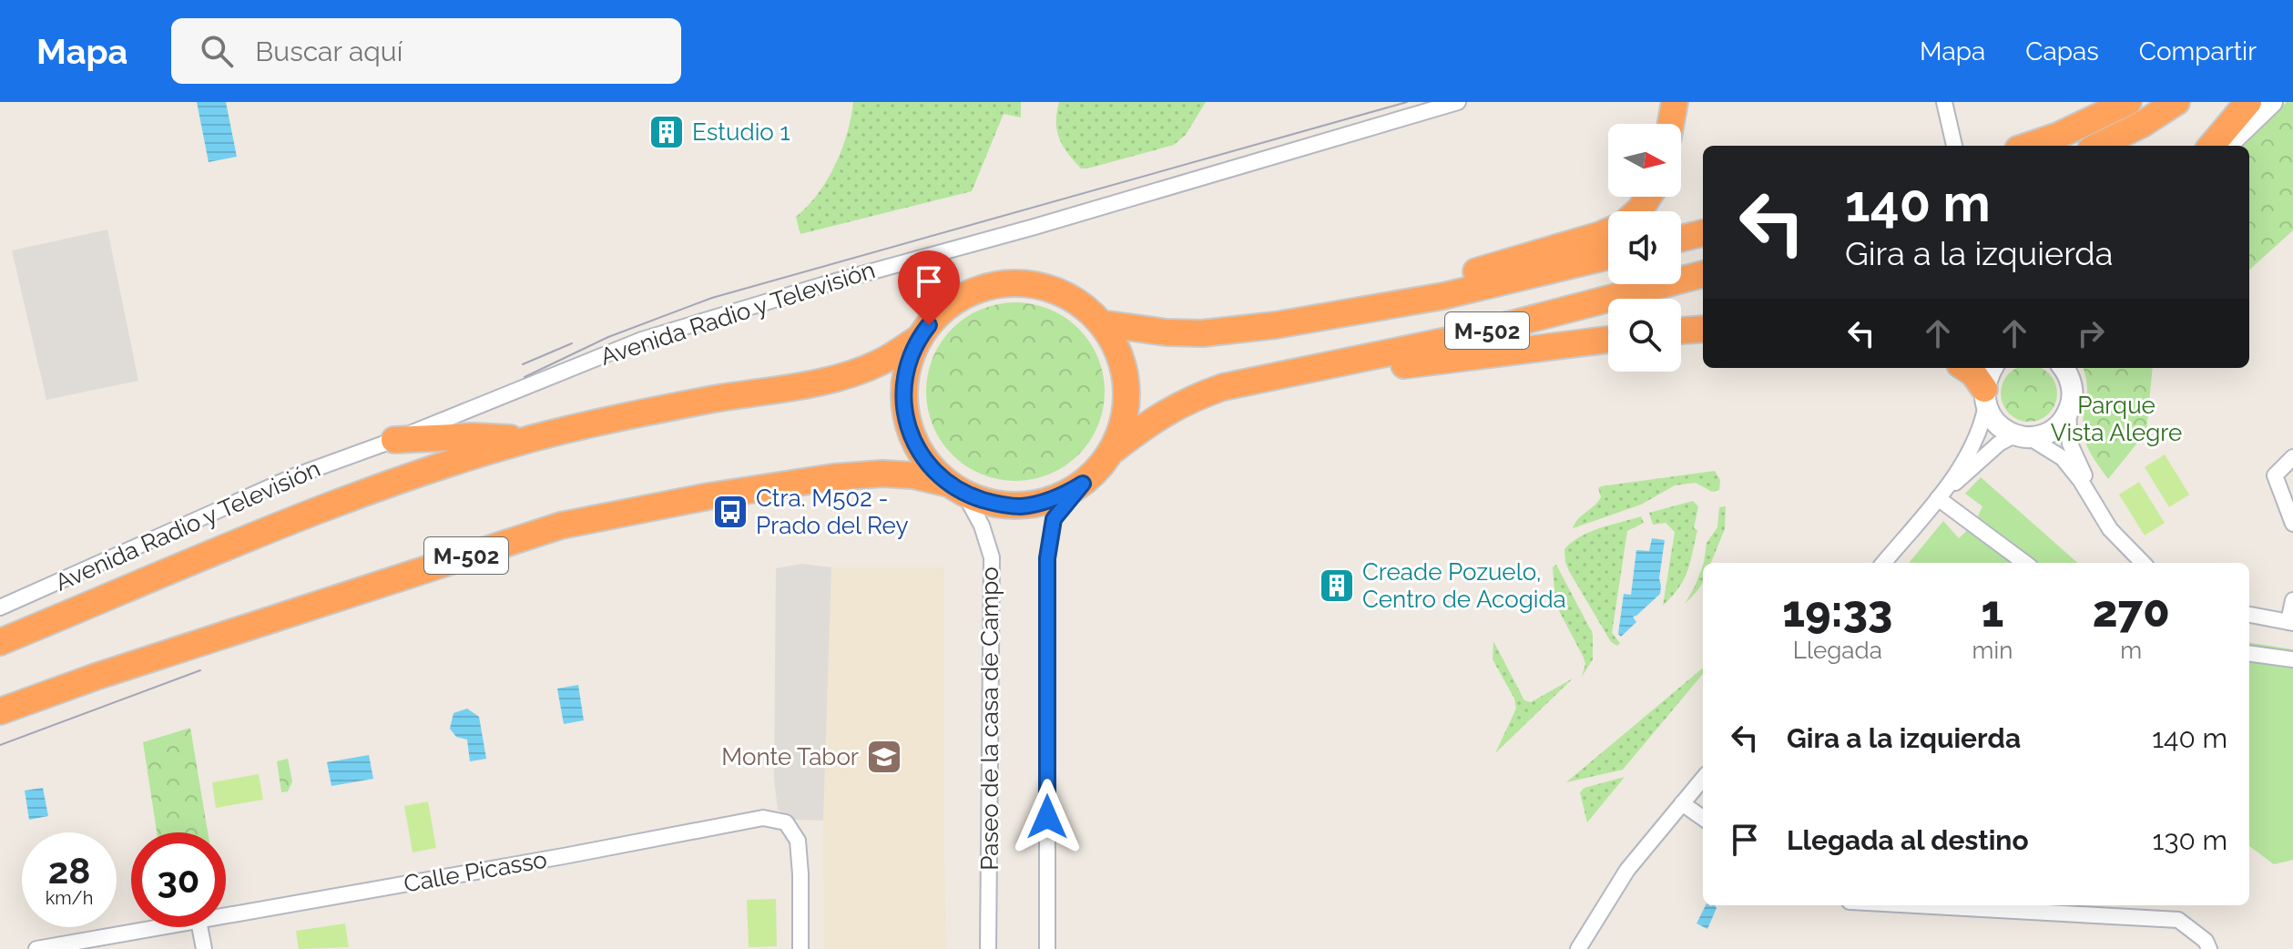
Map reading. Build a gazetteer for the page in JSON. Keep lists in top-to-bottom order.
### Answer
{
  "streets": {
    "highway": ["M-502"],
    "street": ["Avenida Radio y Televisión", "Paseo de la casa de Campo", "Calle Picasso"]
  },
  "crossings": [
    ["Avenida Radio y Televisión", "M-502"],
    ["M-502", "Paseo de la casa de Campo"]
  ],
  "parks": ["Parque Vista Alegre"],
  "places": {
    "building": ["Estudio 1", "Creade Pozuelo, Centro de Acogida"],
    "bus stop": ["Ctra. M502 - Prado del Rey"],
    "school or university": ["Monte Tabor"]
  },
  "north": "right",
  "page": {
    "header": "Mapa",
    "search": "Buscar aquí",
    "nav": ["Mapa", "Capas", "Compartir"],
    "turn": ["140 m", "Gira a la izquierda"],
    "eta": [
      "19:33",
      "Llegada",
      "1",
      "min",
      "270",
      "m"
    ],
    "list": [
      {
        "name": "Gira a la izquierda",
        "value": "140 m"
      },
      {
        "name": "Llegada al destino",
        "value": "130 m"
      }
    ],
    "speed": "28 km/h",
    "limit": "30"
  }
}
